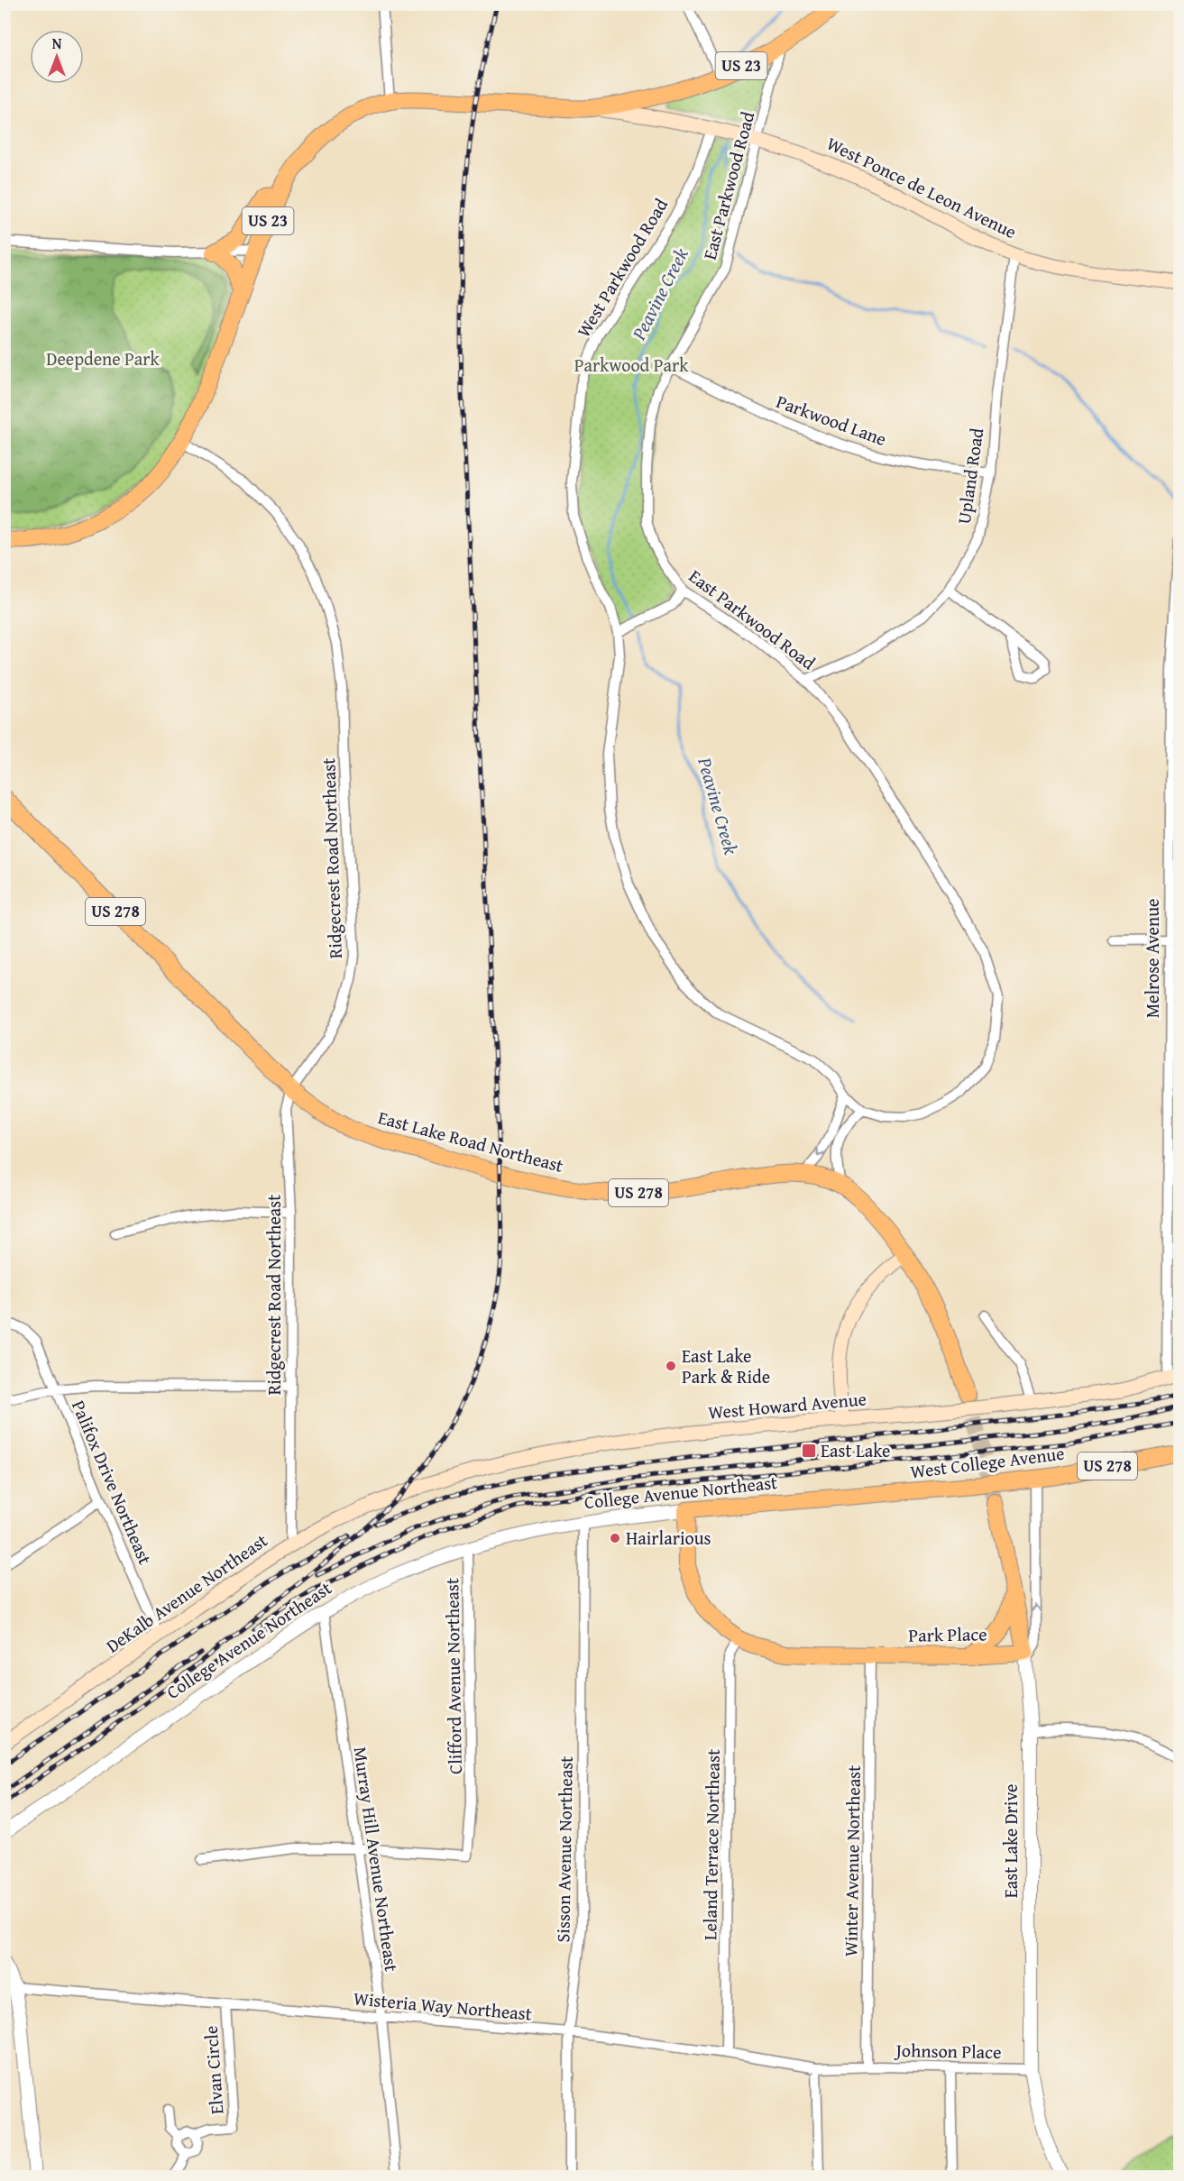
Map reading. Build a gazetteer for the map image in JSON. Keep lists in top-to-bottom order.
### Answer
{
  "streets": {
    "main road": [
      "US 23",
      "West Ponce de Leon Avenue",
      "US 278",
      "East Lake Road Northeast",
      "West Howard Avenue",
      "West College Avenue",
      "College Avenue Northeast",
      "DeKalb Avenue Northeast",
      "Park Place",
      "East Lake Drive"
    ],
    "street": [
      "East Parkwood Road",
      "West Parkwood Road",
      "Parkwood Lane",
      "Upland Road",
      "Ridgecrest Road Northeast",
      "Melrose Avenue",
      "Palifox Drive Northeast",
      "Clifford Avenue Northeast",
      "Leland Terrace Northeast",
      "Sisson Avenue Northeast",
      "Murray Hill Avenue Northeast",
      "Winter Avenue Northeast",
      "Wisteria Way Northeast",
      "Johnson Place",
      "Elvan Circle"
    ]
  },
  "crossings": [
    ["US 23", "East Parkwood Road"],
    ["US 23", "West Ponce de Leon Avenue"],
    ["US 23", "Ridgecrest Road Northeast"],
    ["East Parkwood Road", "West Ponce de Leon Avenue"],
    ["East Parkwood Road", "West Parkwood Road"],
    ["East Parkwood Road", "Parkwood Lane"],
    ["East Parkwood Road", "Upland Road"],
    ["West Ponce de Leon Avenue", "West Parkwood Road"],
    ["West Ponce de Leon Avenue", "Upland Road"],
    ["Parkwood Lane", "Upland Road"],
    ["Ridgecrest Road Northeast", "East Lake Road Northeast"],
    ["Ridgecrest Road Northeast", "DeKalb Avenue Northeast"],
    ["Melrose Avenue", "West Howard Avenue"],
    ["West Howard Avenue", "DeKalb Avenue Northeast"],
    ["West College Avenue", "College Avenue Northeast"],
    ["Palifox Drive Northeast", "DeKalb Avenue Northeast"],
    ["College Avenue Northeast", "Park Place"],
    ["College Avenue Northeast", "Clifford Avenue Northeast"],
    ["College Avenue Northeast", "Sisson Avenue Northeast"],
    ["College Avenue Northeast", "Murray Hill Avenue Northeast"],
    ["Park Place", "East Lake Drive"],
    ["Park Place", "Leland Terrace Northeast"],
    ["Park Place", "Winter Avenue Northeast"],
    ["Clifford Avenue Northeast", "Murray Hill Avenue Northeast"],
    ["East Lake Drive", "Johnson Place"],
    ["Leland Terrace Northeast", "Wisteria Way Northeast"],
    ["Sisson Avenue Northeast", "Wisteria Way Northeast"],
    ["Murray Hill Avenue Northeast", "Wisteria Way Northeast"],
    ["Winter Avenue Northeast", "Wisteria Way Northeast"],
    ["Winter Avenue Northeast", "Johnson Place"],
    ["Wisteria Way Northeast", "Johnson Place"],
    ["Wisteria Way Northeast", "Elvan Circle"]
  ],
  "water": ["Peavine Creek"],
  "parks": ["Deepdene Park", "Parkwood Park"],
  "places": {
    "other": ["East Lake Park & Ride", "Hairlarious"],
    "transit": ["East Lake"]
  },
  "north": "top"
}
